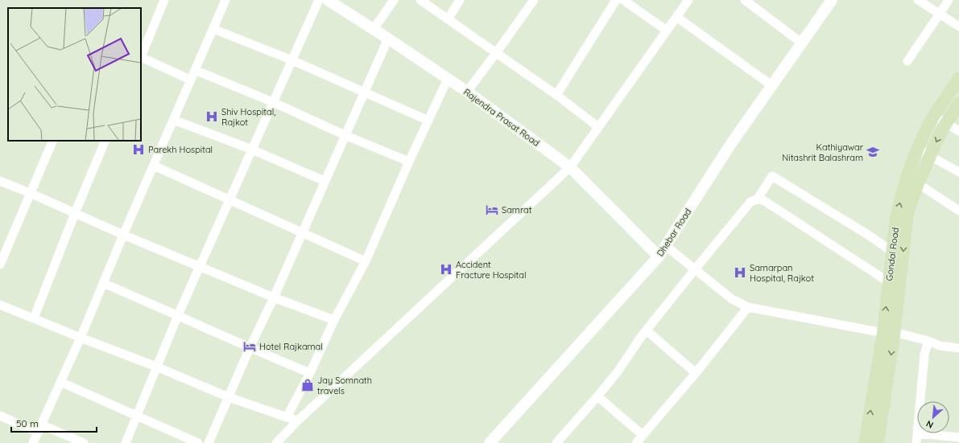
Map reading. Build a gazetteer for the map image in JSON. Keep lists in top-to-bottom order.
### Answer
{
  "streets": {
    "main road": ["Gondal Road"],
    "street": ["Rajendra Prasat Road", "Dhebar Road"]
  },
  "crossings": [
    ["Rajendra Prasat Road", "Dhebar Road"]
  ],
  "places": {
    "hospital": [
      "Shiv Hospital, Rajkot",
      "Parekh Hospital",
      "Accident Fracture Hospital",
      "Samarpan Hospital, Rajkot"
    ],
    "school or university": ["Kathiyawar Nitashrit Balashram"],
    "hotel": ["Samrat", "Hotel Rajkamal"],
    "shop": ["Jay Somnath travels"]
  },
  "scale_bar": "50 m",
  "north": "bottom left"
}
